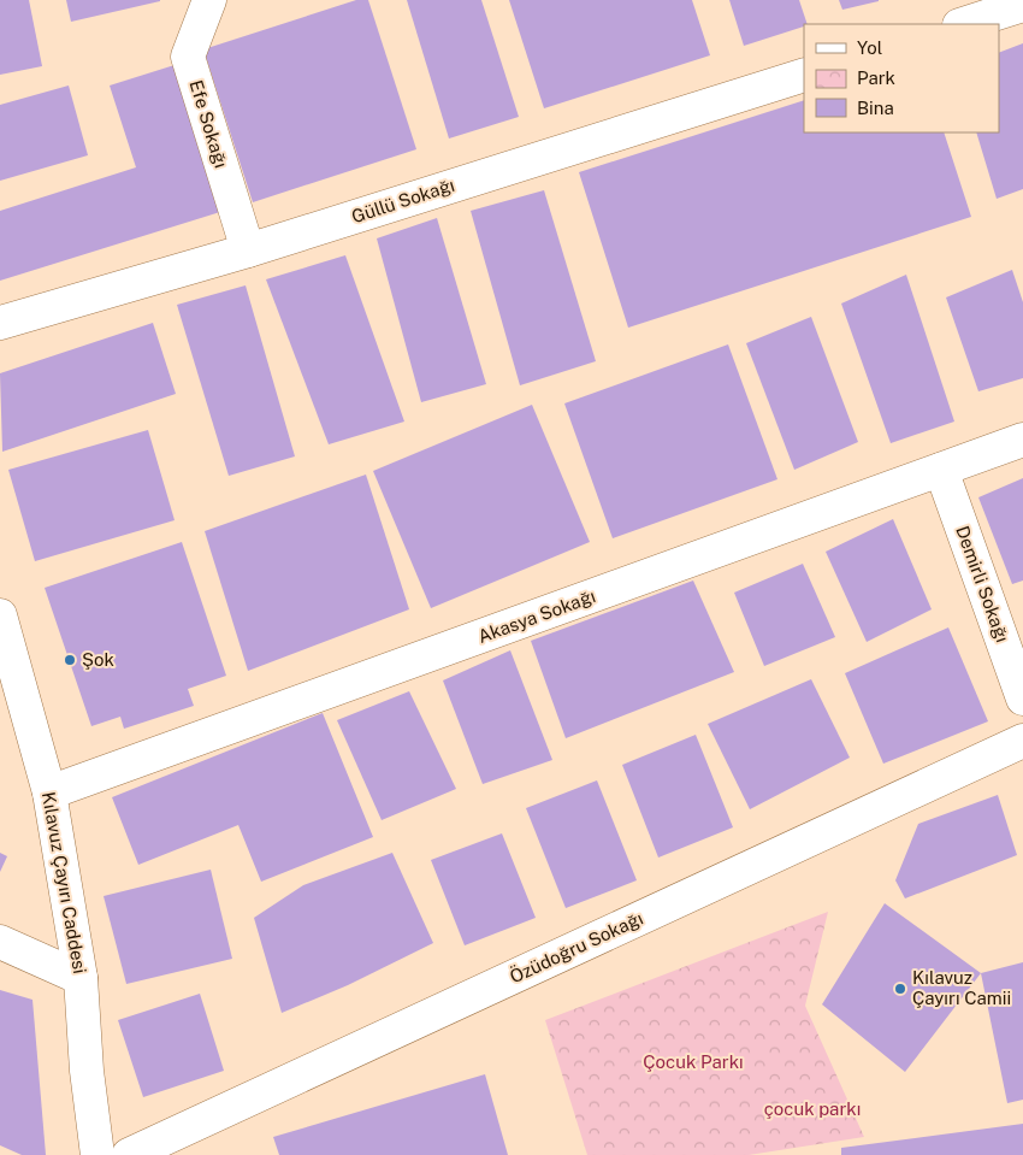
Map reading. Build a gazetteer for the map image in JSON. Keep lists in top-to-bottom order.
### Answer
{
  "streets": {
    "street": [
      "Efe Sokağı",
      "Güllü Sokağı",
      "Demirli Sokağı",
      "Akasya Sokağı",
      "Kılavuz Çayırı Caddesi",
      "Özüdoğru Sokağı"
    ]
  },
  "crossings": [
    ["Efe Sokağı", "Güllü Sokağı"],
    ["Demirli Sokağı", "Akasya Sokağı"],
    ["Akasya Sokağı", "Kılavuz Çayırı Caddesi"]
  ],
  "parks": ["Çocuk Parkı", "çocuk parkı"],
  "places": ["Şok", "Kılavuz Çayırı Camii"],
  "legend": ["Yol", "Park", "Bina"]
}
